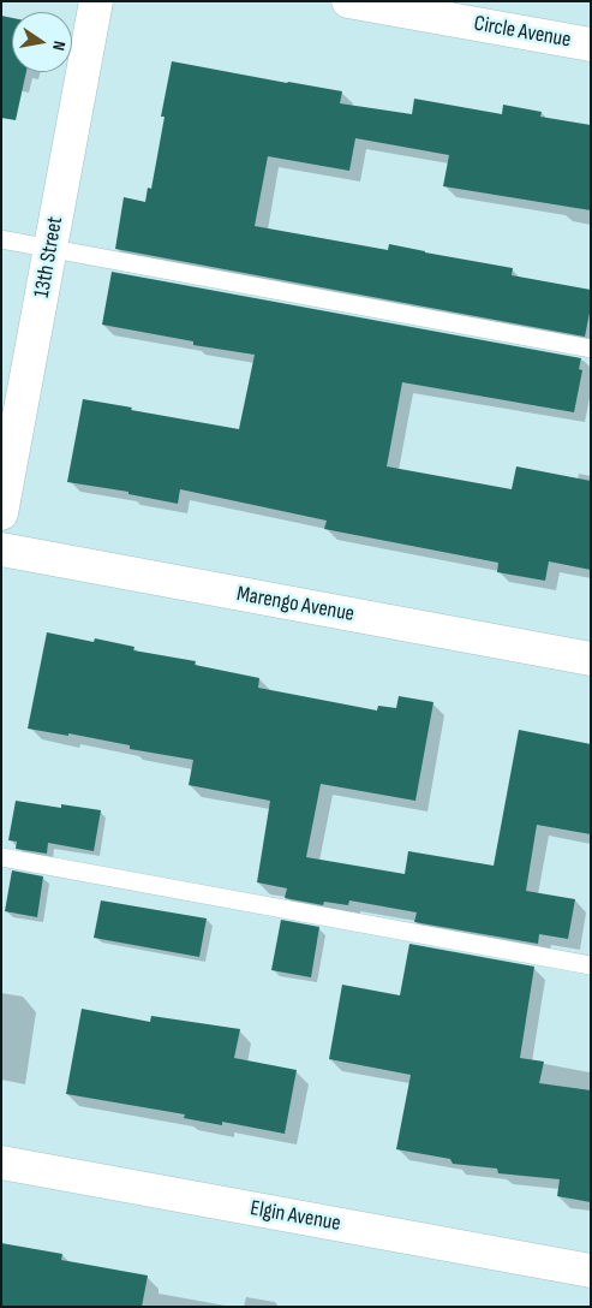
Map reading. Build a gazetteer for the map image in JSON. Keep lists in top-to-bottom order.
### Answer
{
  "streets": {
    "street": [
      "Circle Avenue",
      "13th Street",
      "Marengo Avenue",
      "Elgin Avenue"
    ]
  },
  "north": "right"
}
